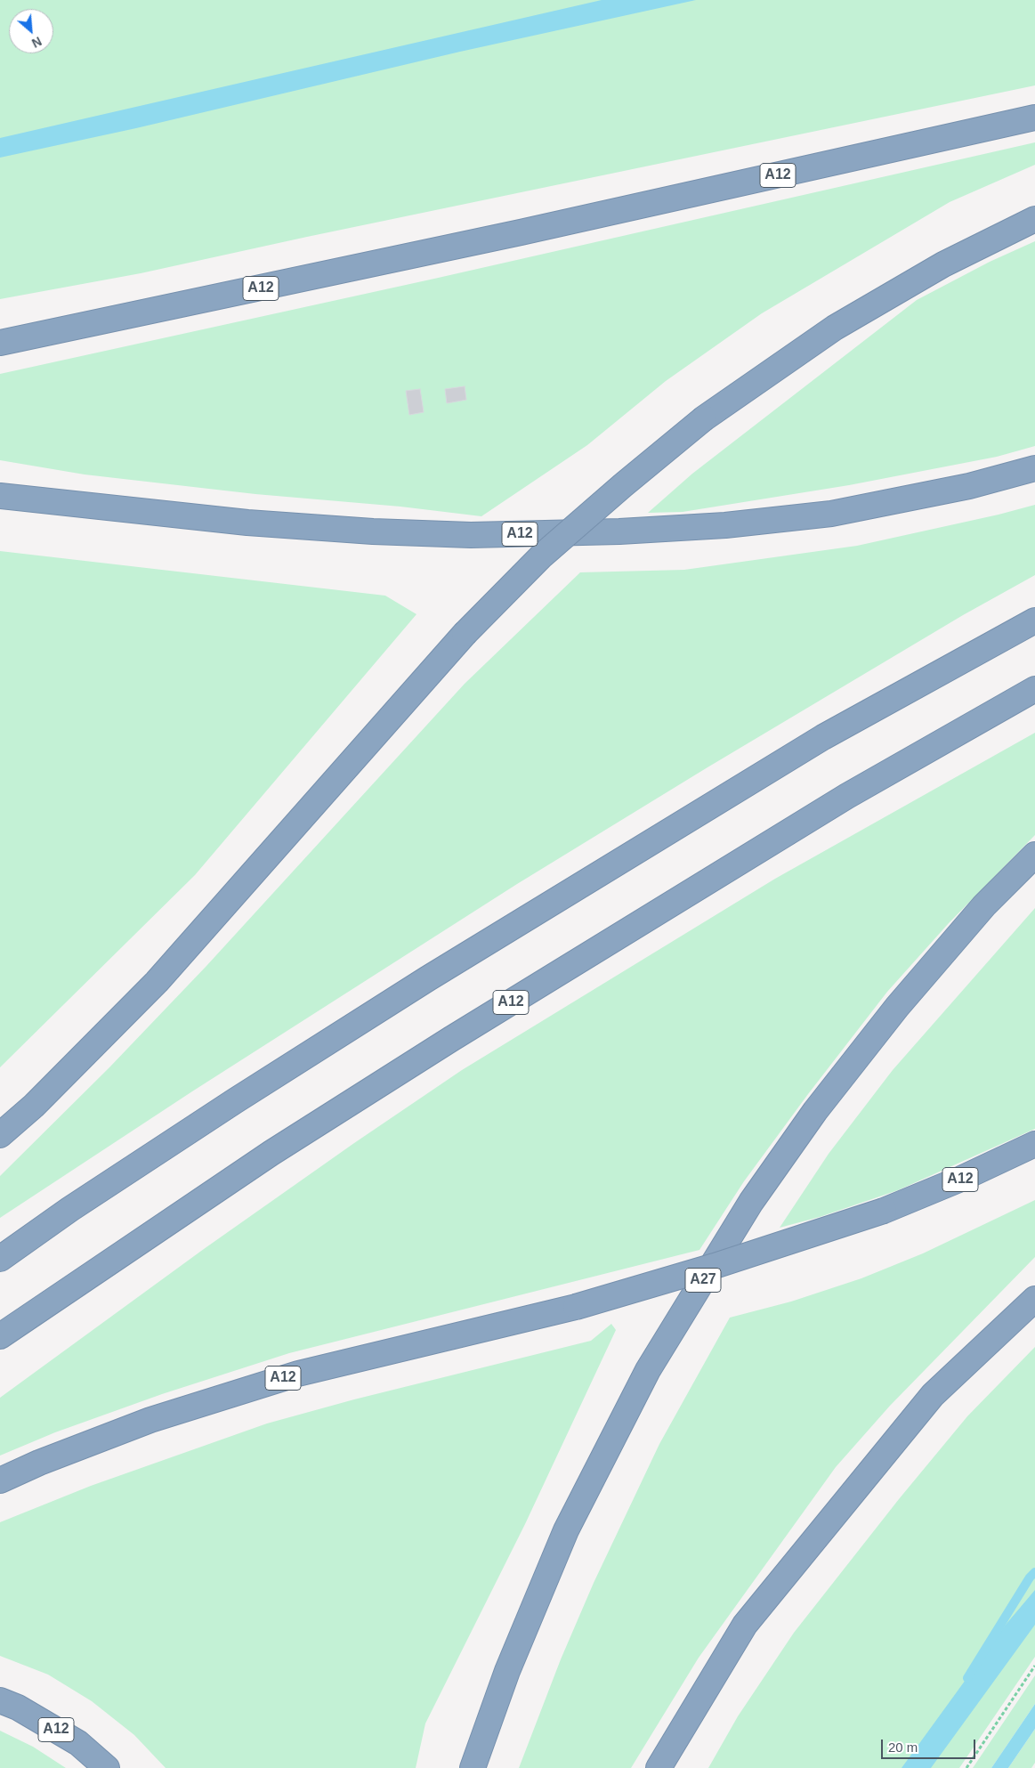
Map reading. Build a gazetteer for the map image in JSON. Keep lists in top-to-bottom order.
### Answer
{
  "streets": {
    "highway": ["A12", "A27"]
  },
  "scale_bar": "20 m",
  "north": "bottom right"
}
